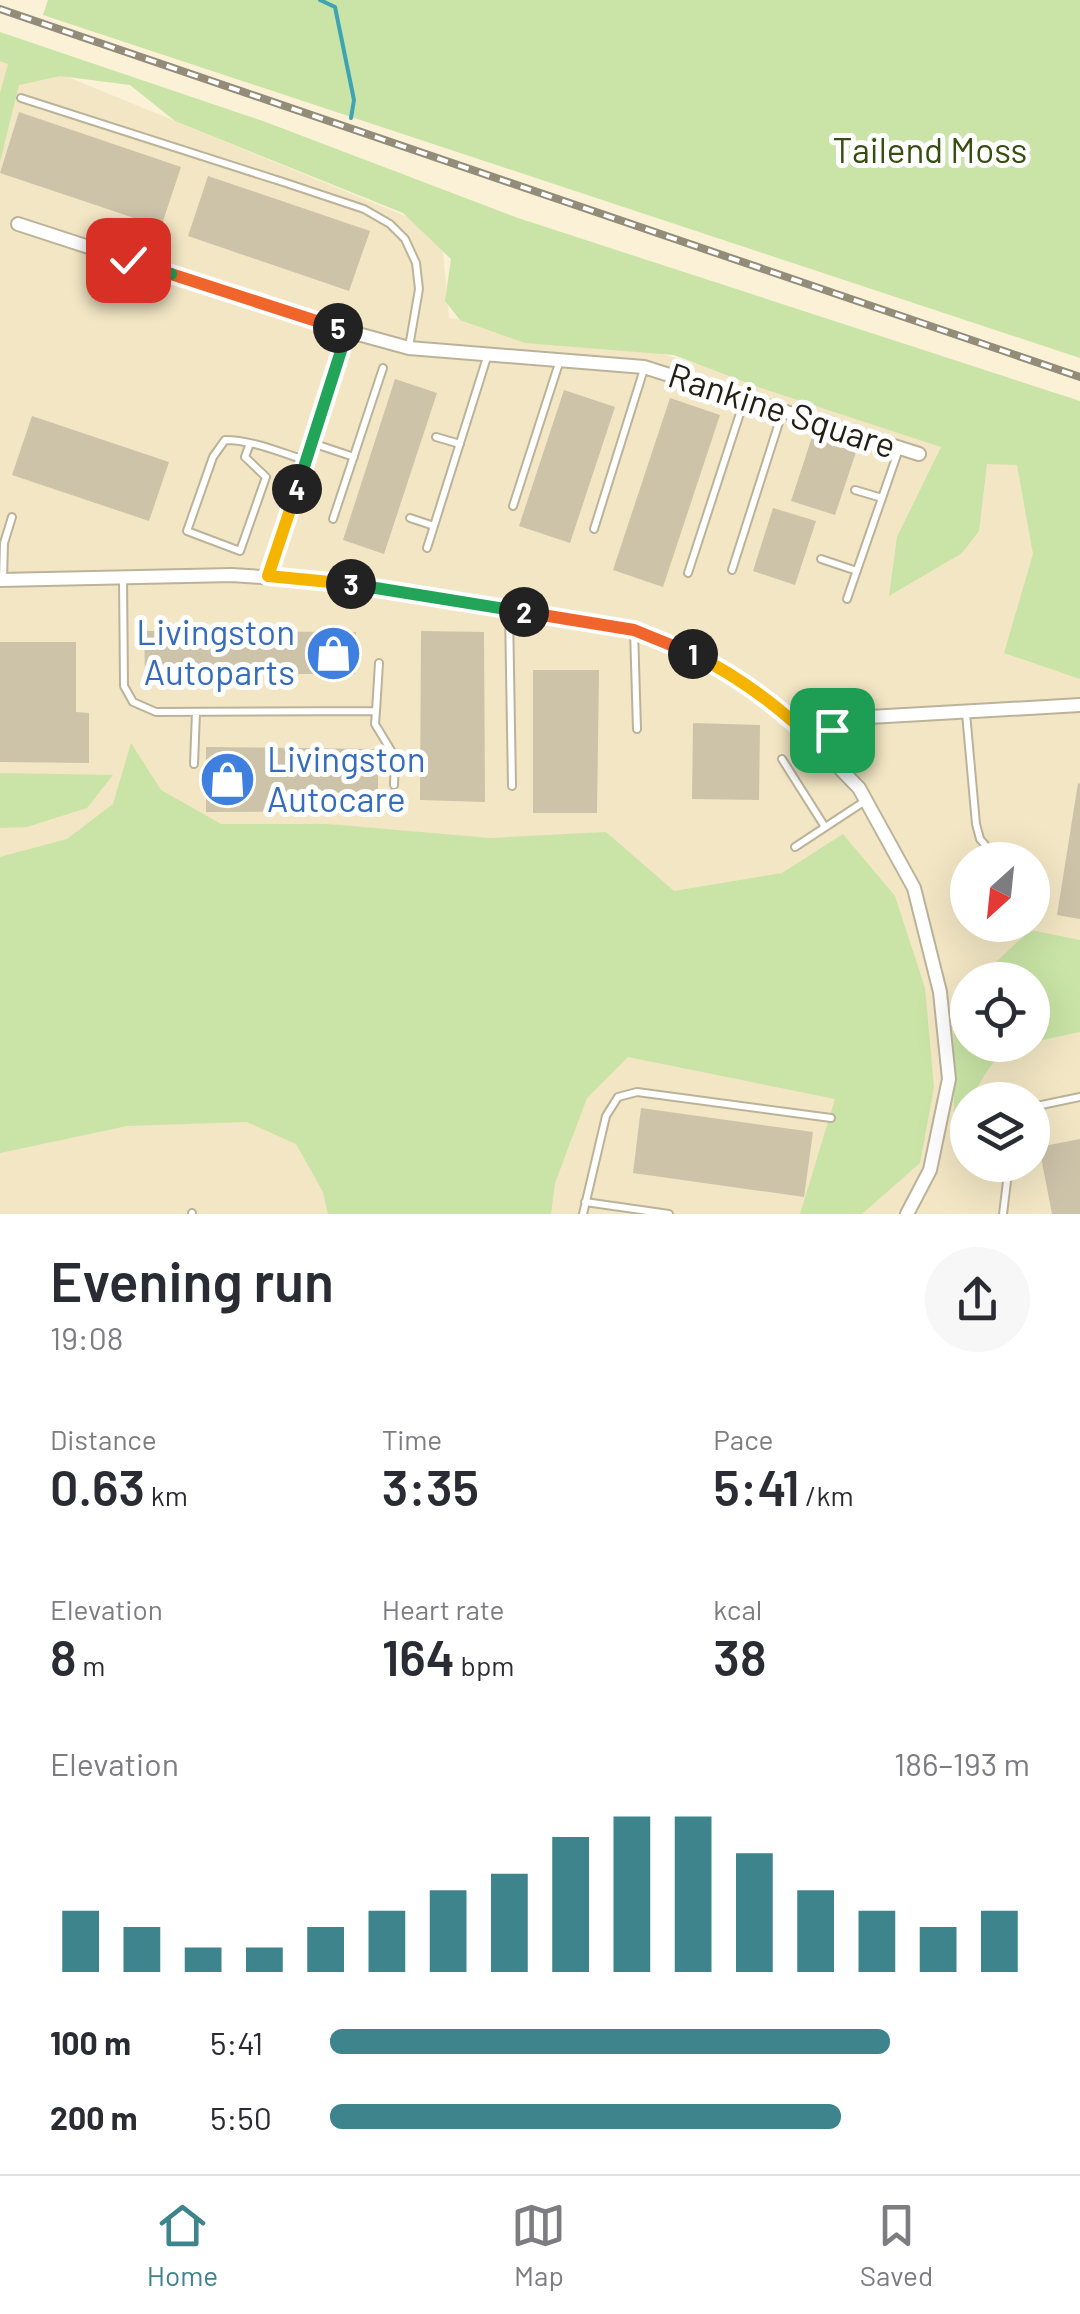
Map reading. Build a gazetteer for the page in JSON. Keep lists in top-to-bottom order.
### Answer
{
  "streets": {
    "street": ["Rankine Square"]
  },
  "parks": ["Tailend Moss"],
  "places": {
    "shop": ["Livingston Autoparts", "Livingston Autocare"]
  },
  "north": "bottom left",
  "page": {
    "pins": [
      "5",
      "4",
      "3",
      "2",
      "1"
    ],
    "heading": ["Evening run", "19:08"],
    "stats": [
      ["Distance", "0.63 km"],
      ["Time", "3:35"],
      ["Pace", "5:41 /km"],
      ["Elevation", "8 m"],
      ["Heart rate", "164 bpm"],
      ["kcal", "38"]
    ],
    "chart": ["Elevation", "186–193 m"],
    "list": [
      {
        "name": "100 m",
        "note": "5:41"
      },
      {
        "name": "200 m",
        "note": "5:50"
      }
    ],
    "tabs": ["Home", "Map", "Saved"]
  }
}
